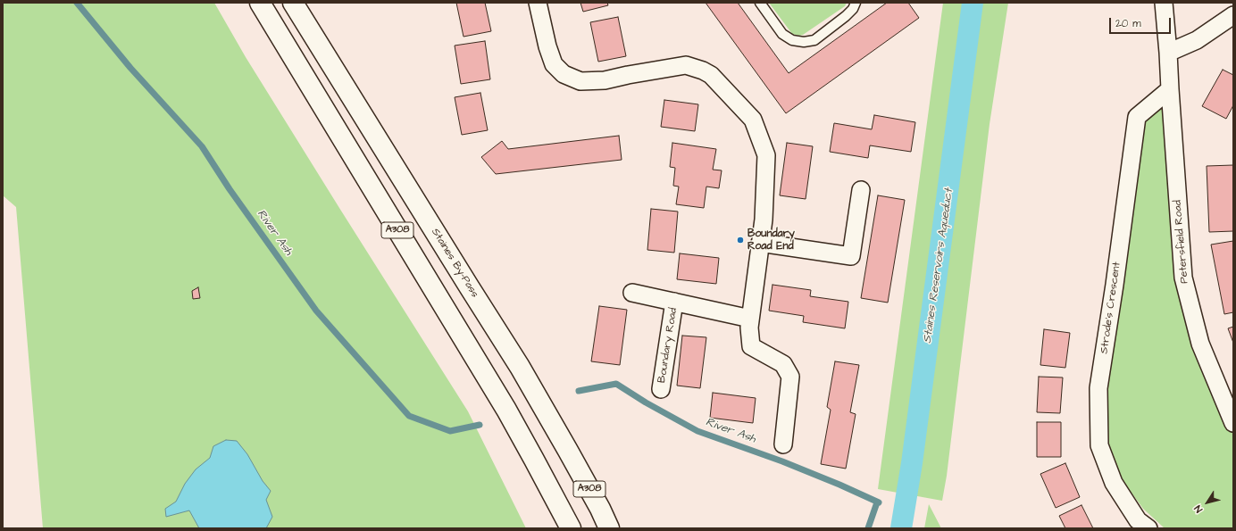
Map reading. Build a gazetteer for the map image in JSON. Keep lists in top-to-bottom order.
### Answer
{
  "streets": {
    "highway": ["A308", "Staines By-Pass"],
    "street": ["Petersfield Road", "Strode's Crescent", "Boundary Road"]
  },
  "crossings": [
    ["Petersfield Road", "Strode's Crescent"]
  ],
  "water": ["River Ash", "Staines Reservoirs Aqueduct"],
  "places": ["Boundary Road End"],
  "scale_bar": "20 m",
  "north": "bottom left"
}
